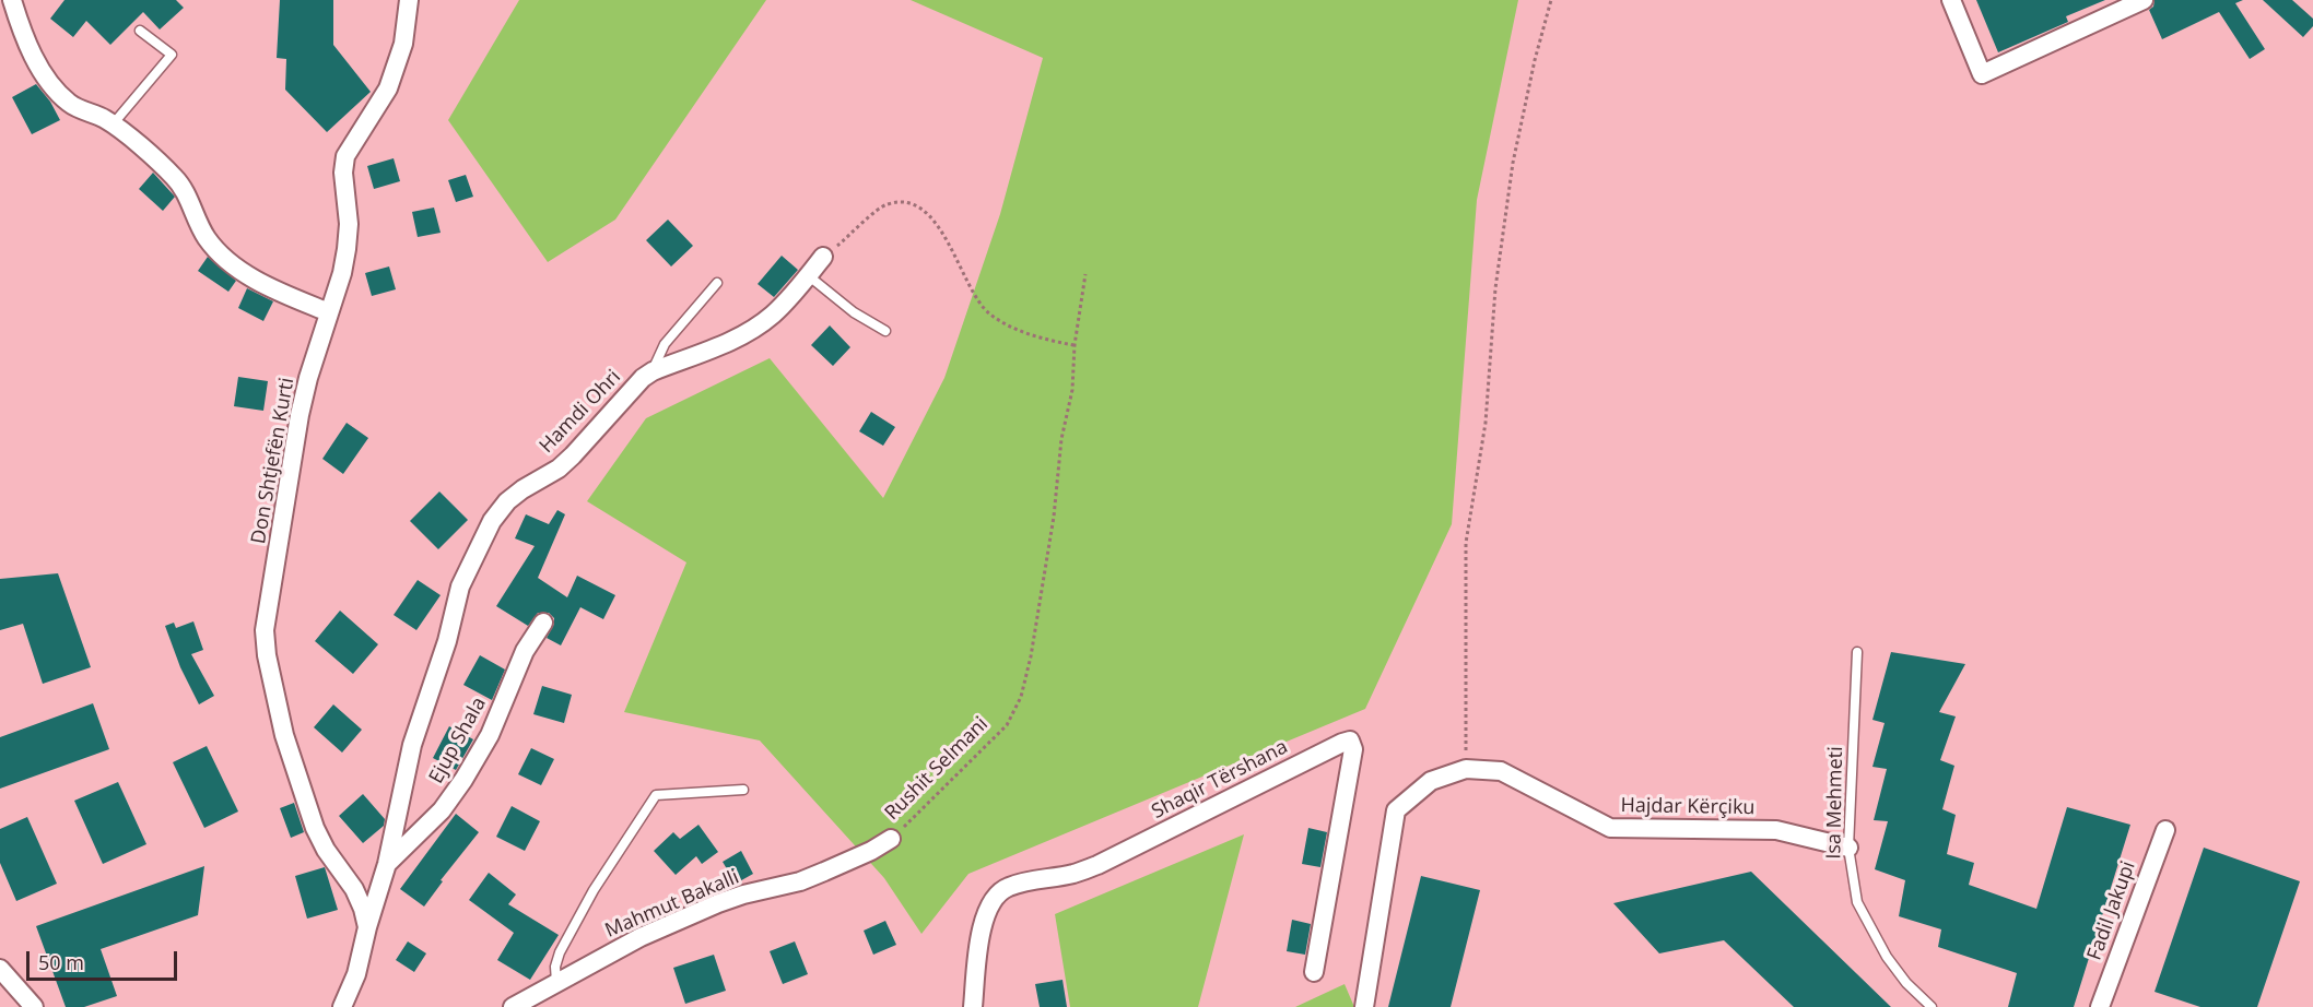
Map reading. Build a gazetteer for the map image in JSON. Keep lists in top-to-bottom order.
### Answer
{
  "streets": {
    "street": [
      "Hamdi Ohri",
      "Don Shtjefën Kurti",
      "Ejup Shala",
      "Shaqir Tërshana",
      "Hajdar Kërçiku",
      "Mahmut Bakalli",
      "Fadil Jakupi"
    ],
    "lane": ["Isa Mehmeti"],
    "path": ["Rushit Selmani"]
  },
  "crossings": [
    ["Hamdi Ohri", "Ejup Shala"],
    ["Rushit Selmani", "Mahmut Bakalli"],
    ["Isa Mehmeti", "Hajdar Kërçiku"]
  ],
  "scale_bar": "50 m"
}
